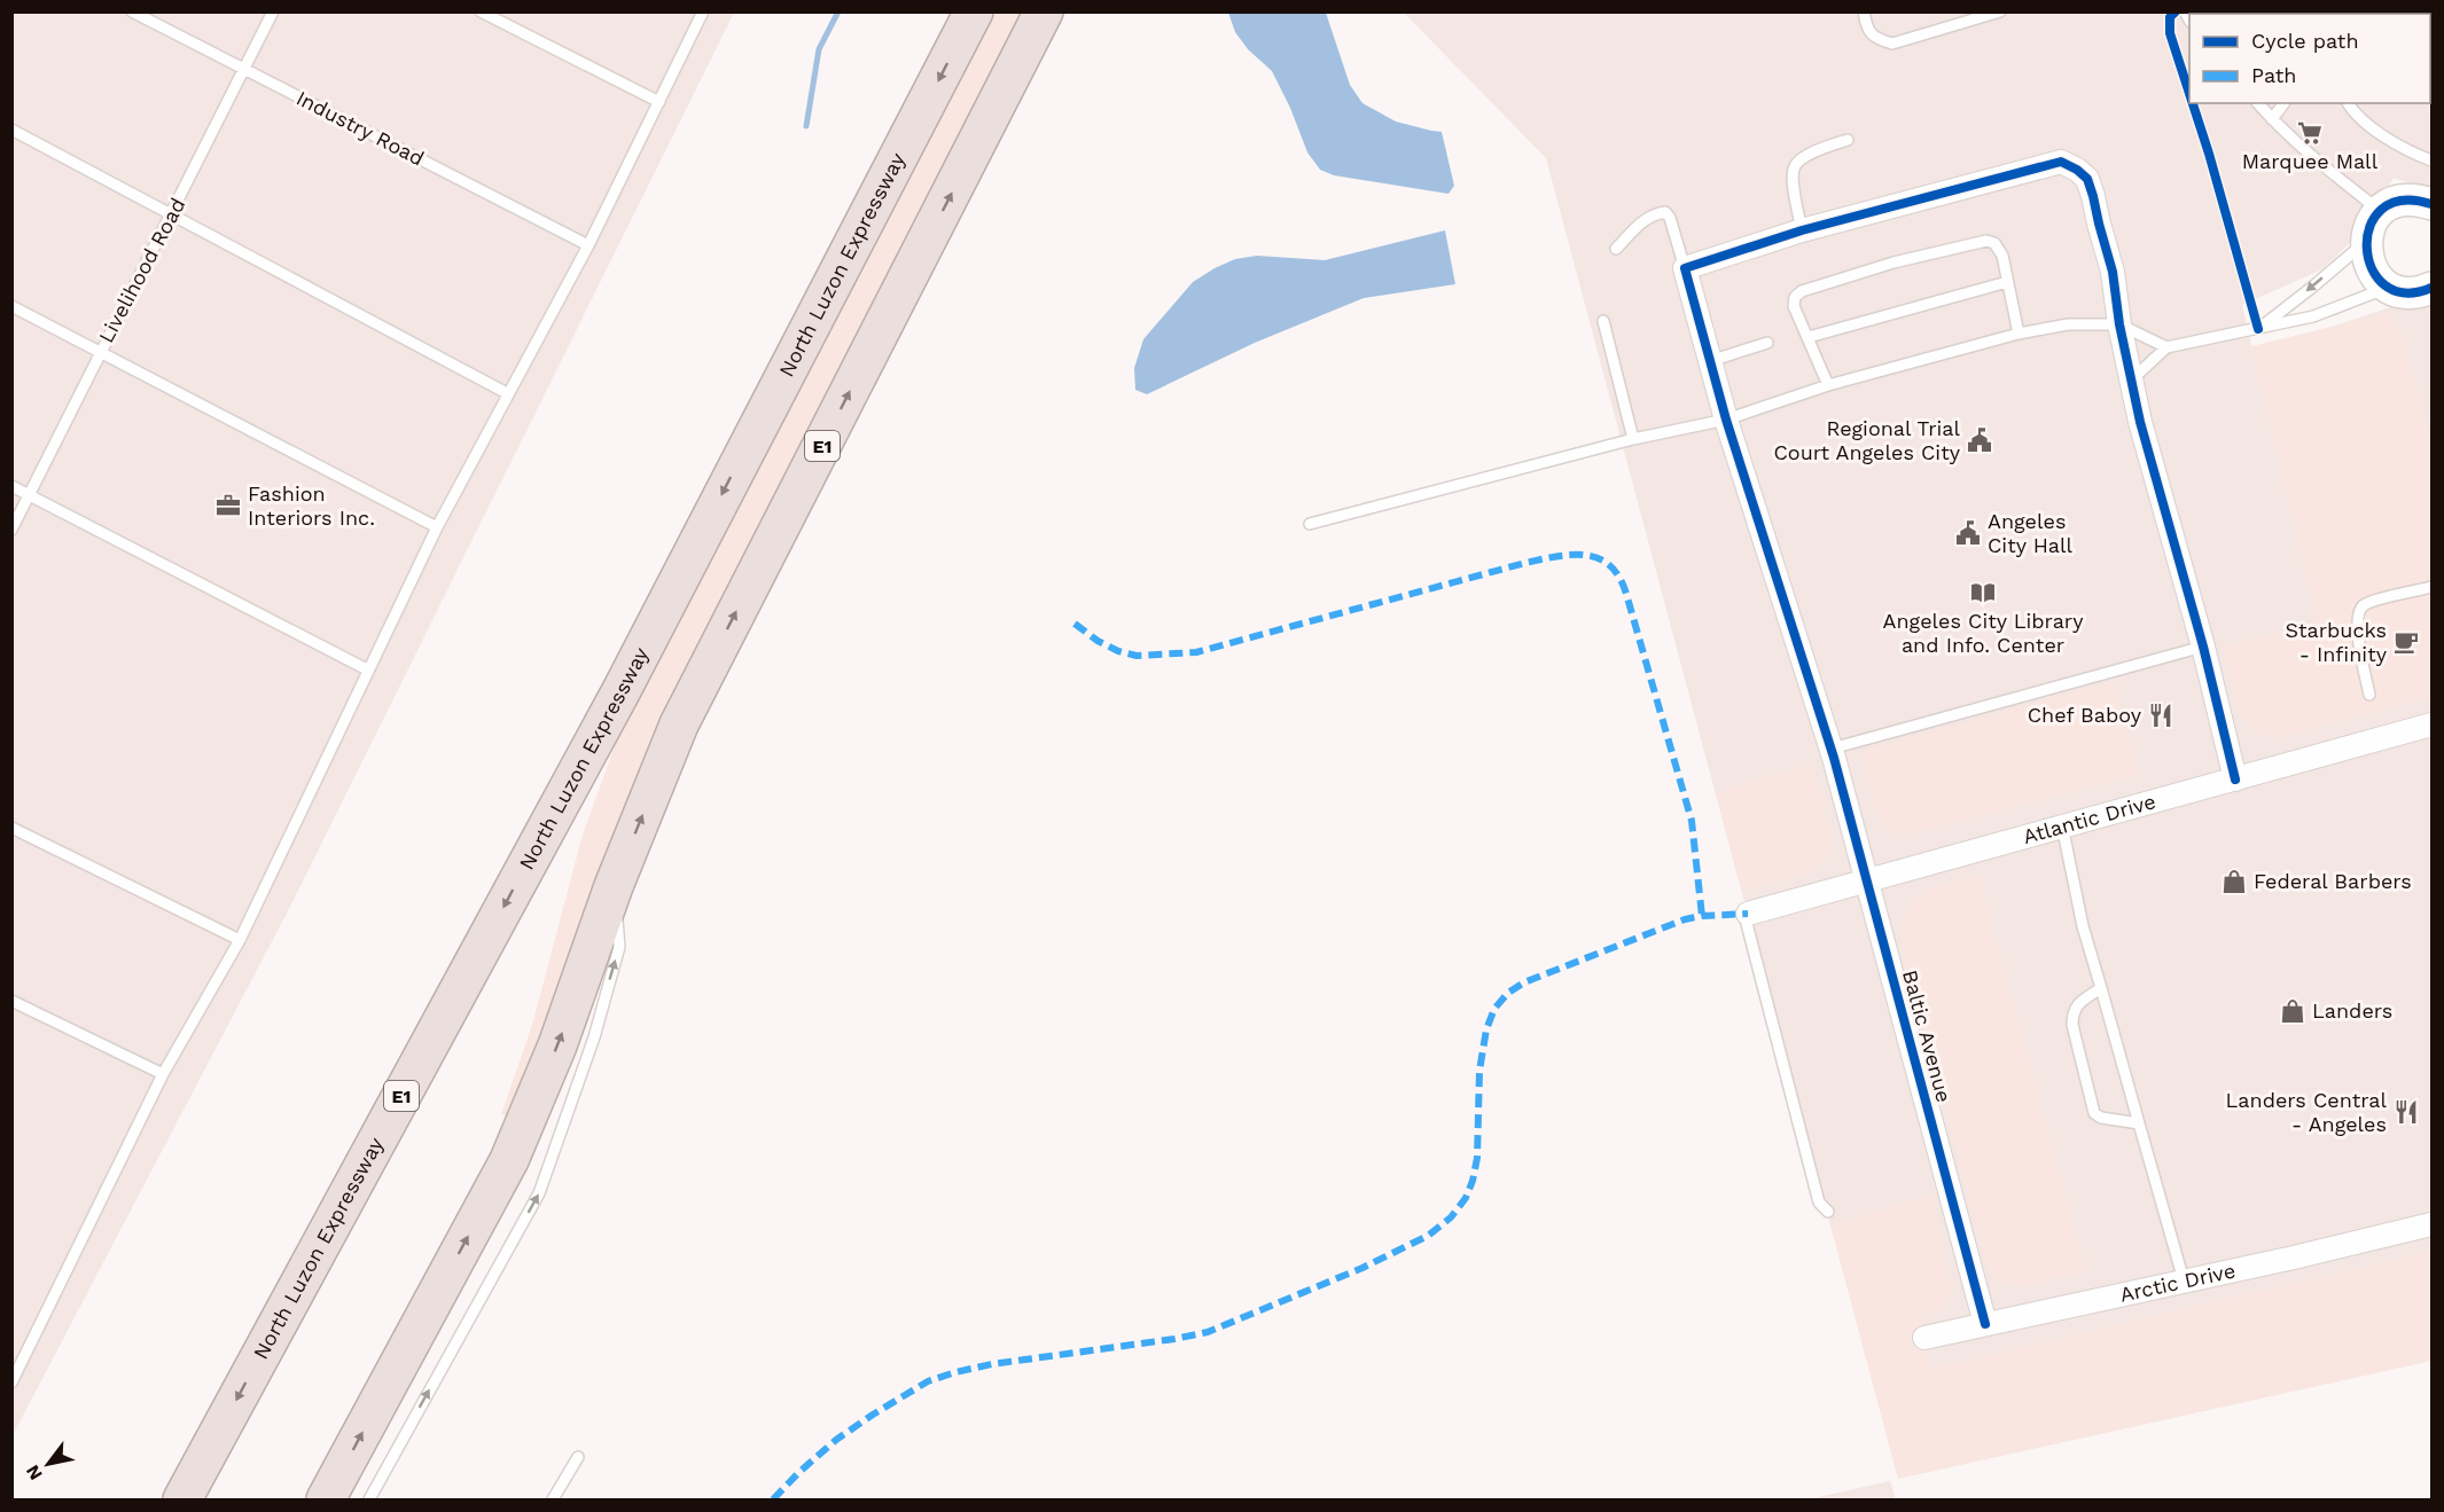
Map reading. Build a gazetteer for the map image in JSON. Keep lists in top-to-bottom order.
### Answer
{
  "streets": {
    "highway": ["North Luzon Expressway", "E1"],
    "street": ["Atlantic Drive", "Baltic Avenue", "Arctic Drive"],
    "lane": ["Industry Road", "Livelihood Road"]
  },
  "crossings": [
    ["Industry Road", "Livelihood Road"],
    ["Atlantic Drive", "Baltic Avenue"],
    ["Baltic Avenue", "Arctic Drive"]
  ],
  "places": {
    "supermarket": ["Marquee Mall"],
    "public building": ["Regional Trial Court Angeles City", "Angeles City Hall"],
    "office": ["Fashion Interiors Inc."],
    "library": ["Angeles City Library and Info. Center"],
    "cafe": ["Starbucks - Infinity"],
    "restaurant": ["Chef Baboy", "Landers Central - Angeles"],
    "shop": ["Federal Barbers", "Landers"]
  },
  "legend": ["Cycle path", "Path"],
  "north": "bottom left"
}
